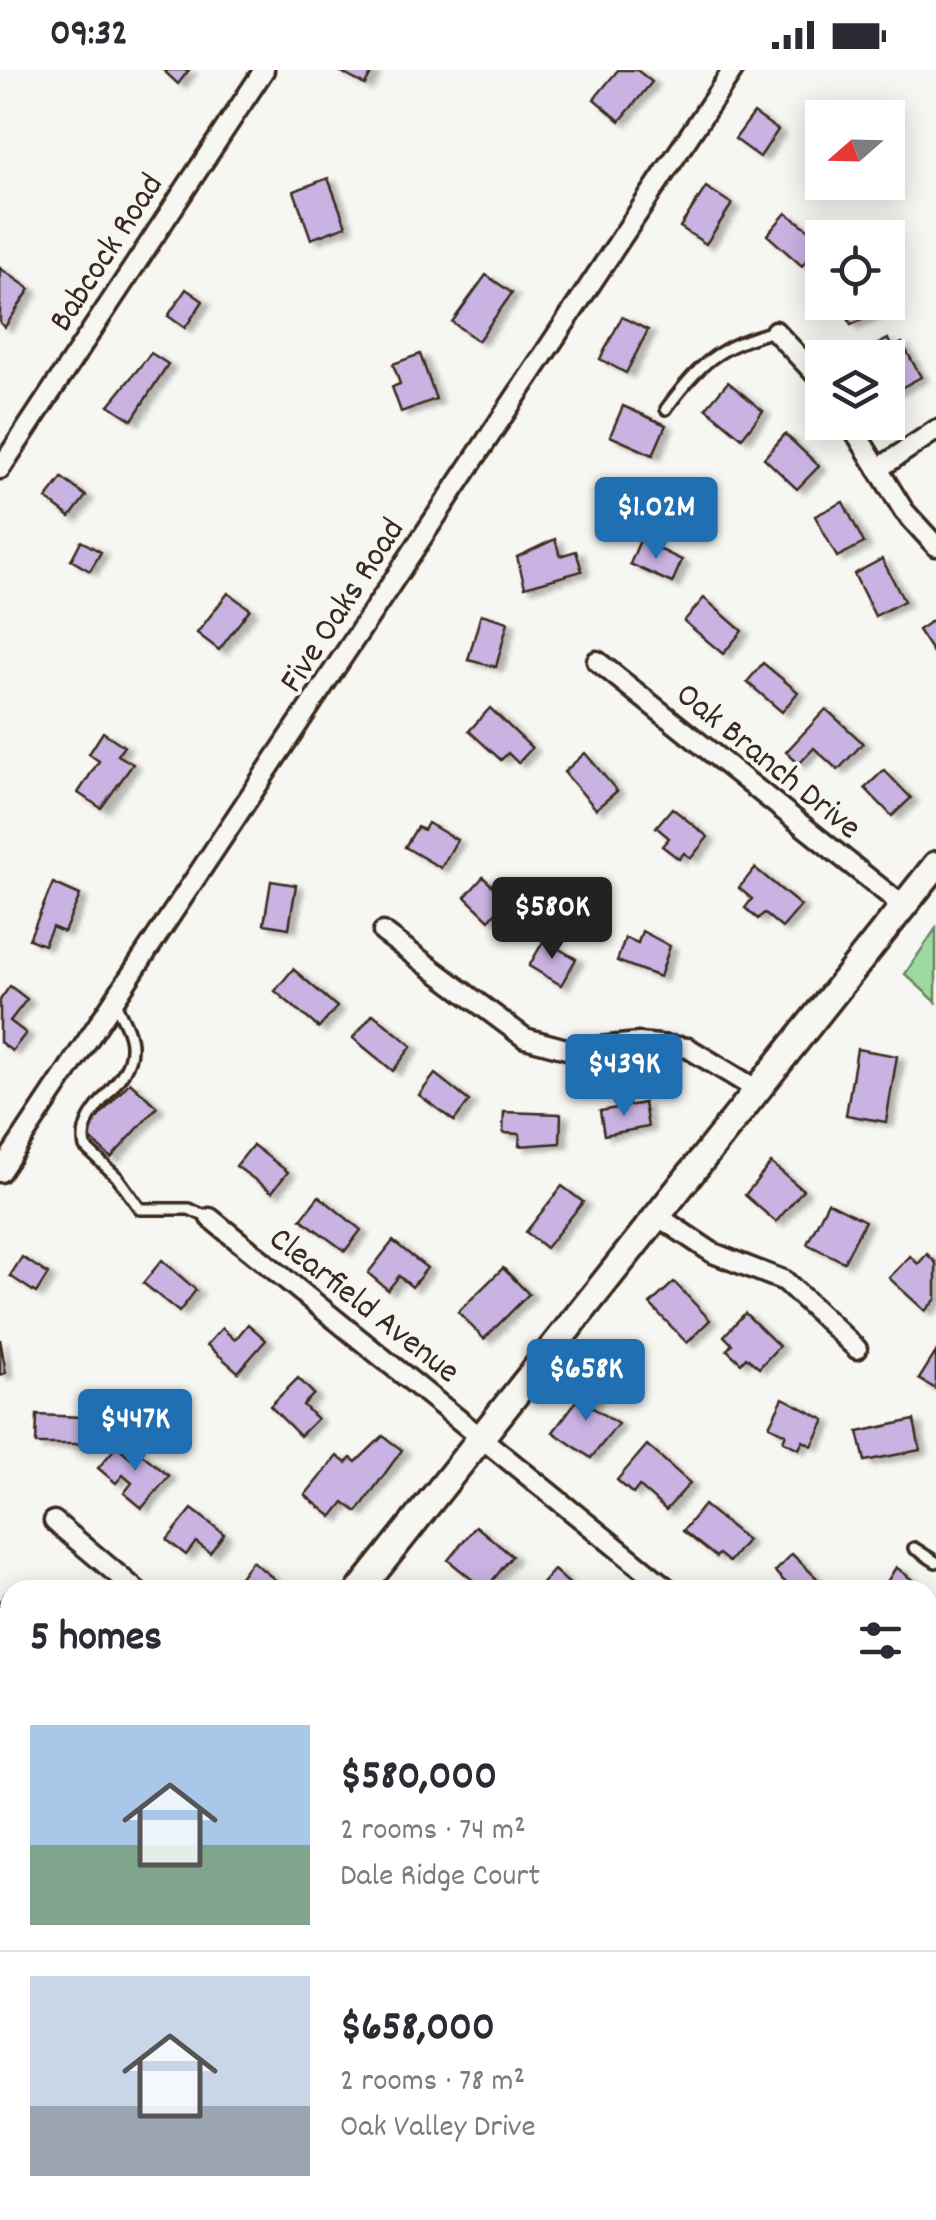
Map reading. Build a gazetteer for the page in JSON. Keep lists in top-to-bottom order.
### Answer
{
  "streets": {
    "street": [
      "Babcock Road",
      "Five Oaks Road",
      "Oak Branch Drive",
      "Clearfield Avenue"
    ]
  },
  "north": "left",
  "page": {
    "status": "09:32",
    "price": [
      "$1.02M",
      "$580K",
      "$439K",
      "$658K",
      "$447K"
    ],
    "heading": "5 homes",
    "list": [
      {
        "name": "$580,000",
        "note": "2 rooms · 74 m² · Dale Ridge Court"
      },
      {
        "name": "$658,000",
        "note": "2 rooms · 78 m² · Oak Valley Drive"
      }
    ]
  }
}
